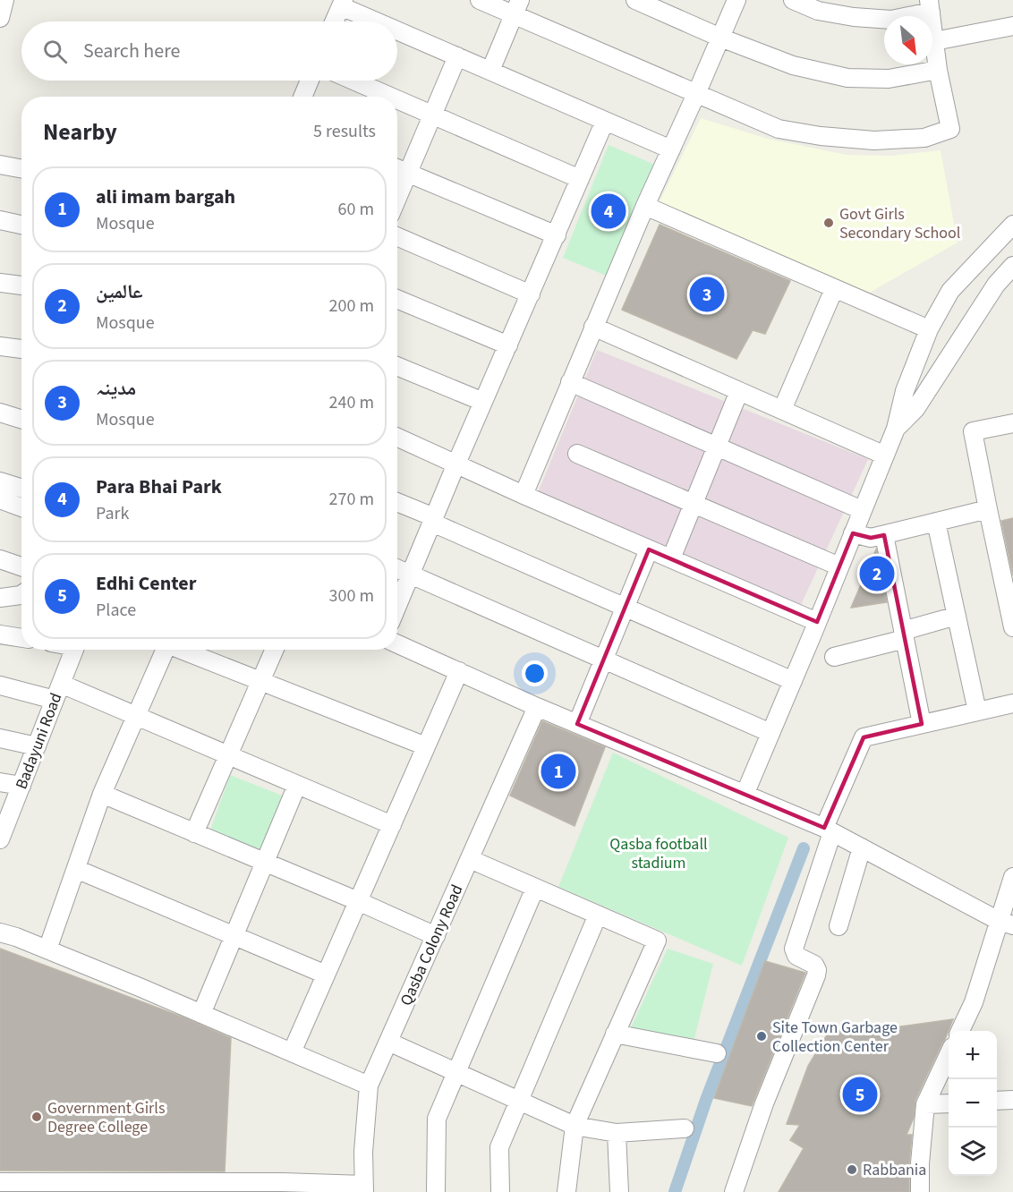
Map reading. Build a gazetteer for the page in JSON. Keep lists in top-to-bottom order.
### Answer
{
  "streets": {
    "street": ["Badayuni Road", "Qasba Colony Road"]
  },
  "parks": ["Qasba football stadium"],
  "places": [
    "Govt Girls Secondary School",
    "Site Town Garbage Collection Center",
    "Government Girls Degree College",
    "Rabbania"
  ],
  "north": "bottom right",
  "page": {
    "search": "Search here",
    "heading": ["Nearby", "5 results"],
    "list": [
      {
        "mark": "1",
        "name": "ali imam bargah",
        "note": "Mosque",
        "value": "60 m"
      },
      {
        "mark": "2",
        "name": "عالمین",
        "note": "Mosque",
        "value": "200 m"
      },
      {
        "mark": "3",
        "name": "مدینہ",
        "note": "Mosque",
        "value": "240 m"
      },
      {
        "mark": "4",
        "name": "Para Bhai Park",
        "note": "Park",
        "value": "270 m"
      },
      {
        "mark": "5",
        "name": "Edhi Center",
        "note": "Place",
        "value": "300 m"
      }
    ],
    "pins": [
      "4",
      "3",
      "2",
      "1",
      "5"
    ],
    "map_buttons": ["+", "−"]
  }
}
